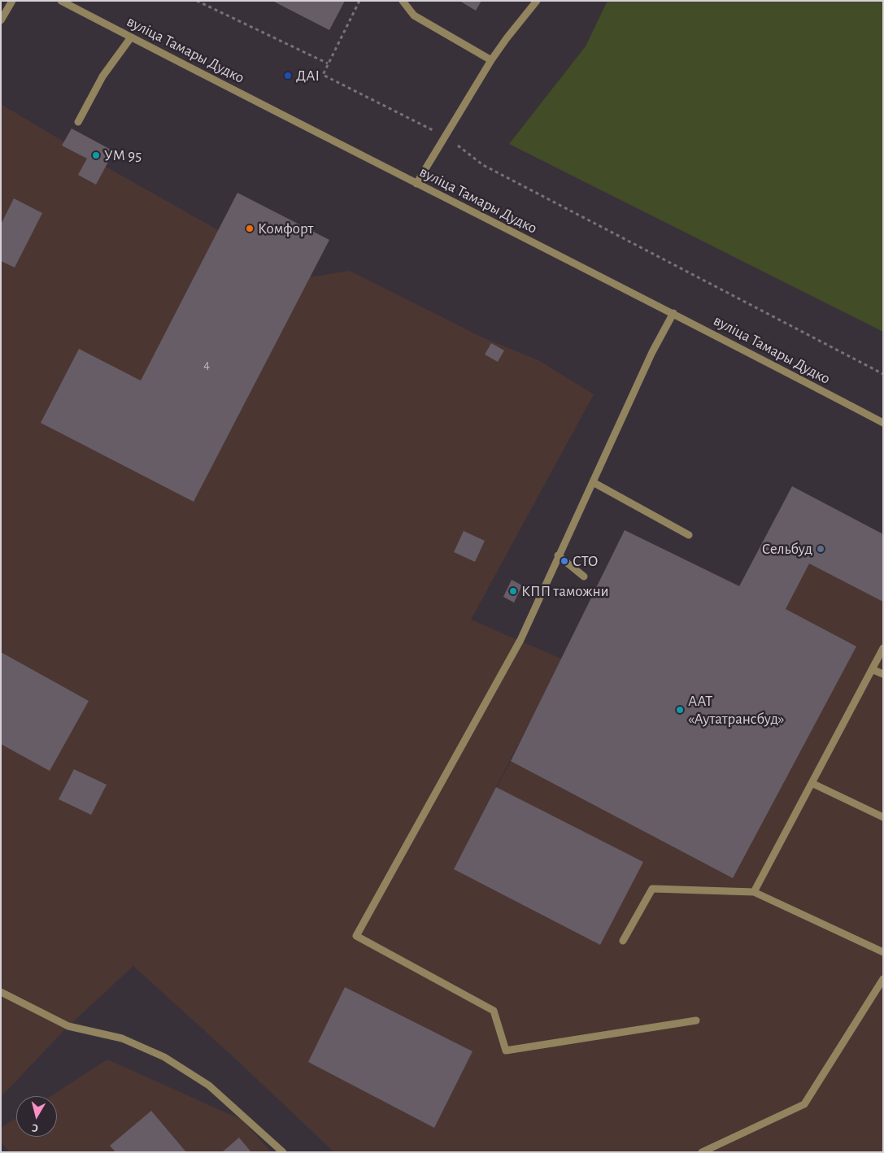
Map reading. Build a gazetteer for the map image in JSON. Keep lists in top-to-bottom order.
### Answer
{
  "streets": {
    "street": ["вуліца Тамары Дудко"]
  },
  "places": [
    "ДАІ",
    "УМ 95",
    "Комфорт",
    "Сельбуд",
    "СТО",
    "КПП таможни",
    "ААТ «Аутатрансбуд»"
  ],
  "house_numbers": ["4"],
  "north": "bottom"
}
